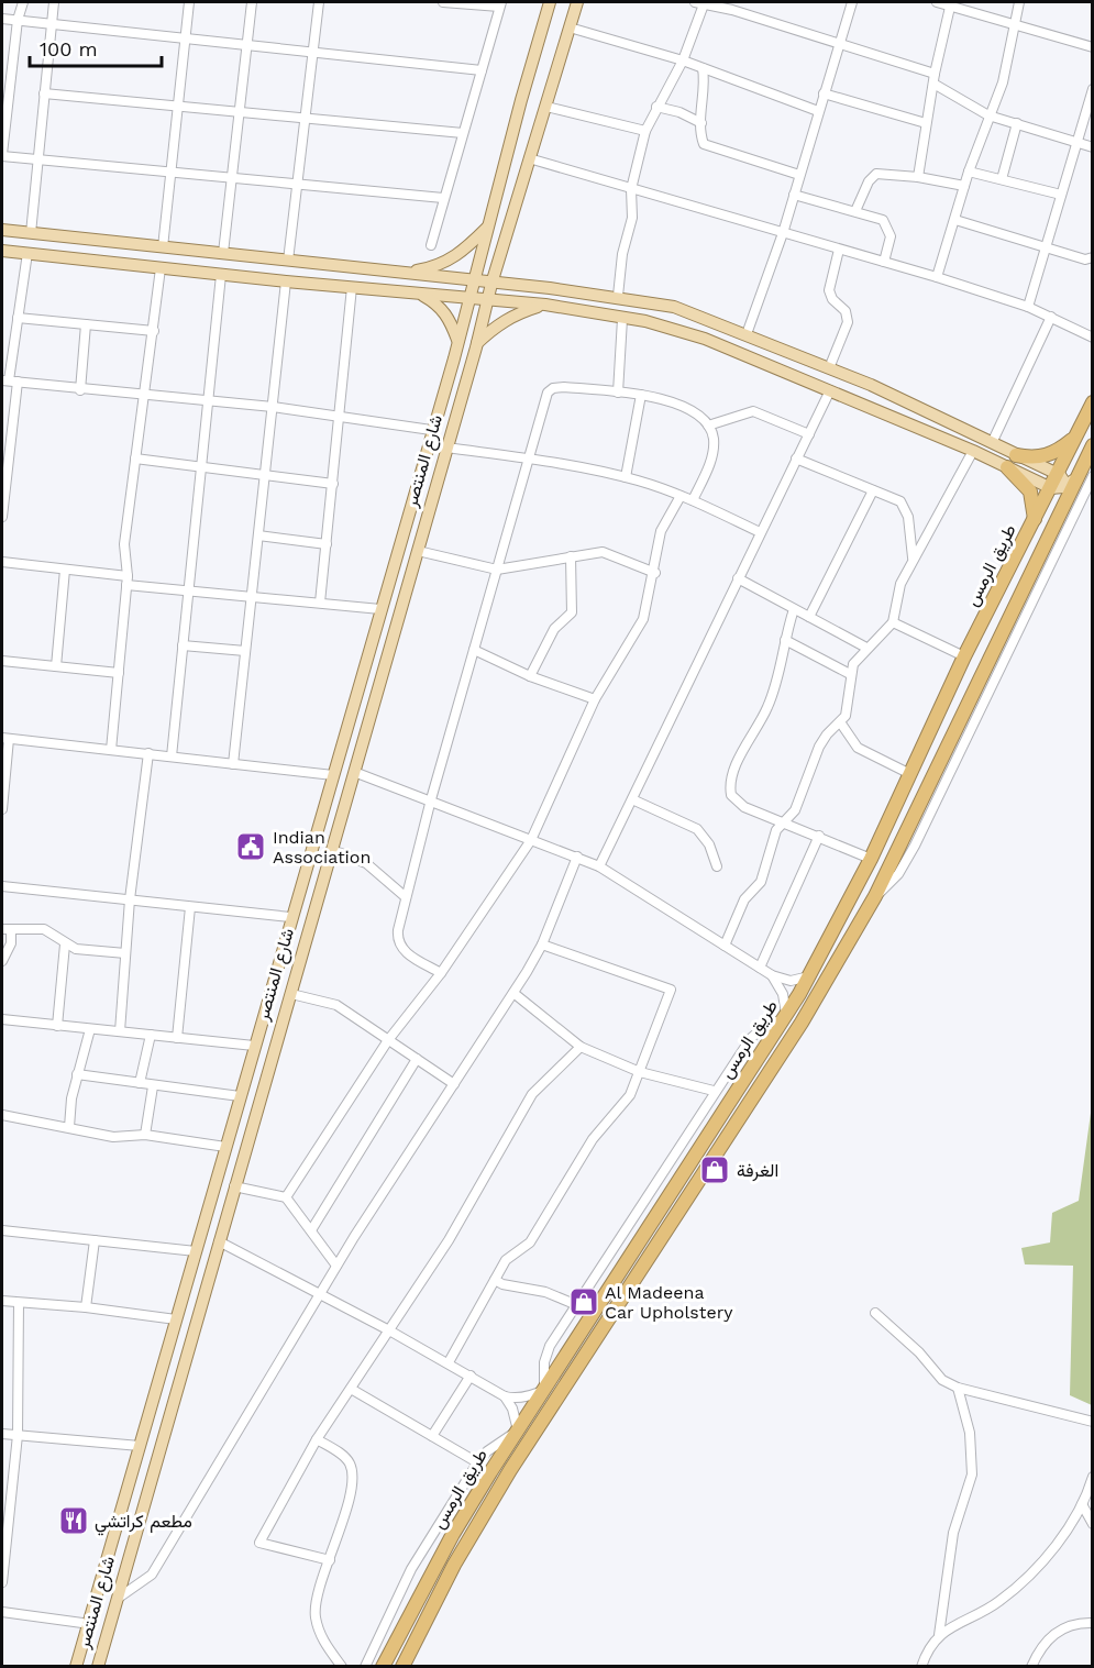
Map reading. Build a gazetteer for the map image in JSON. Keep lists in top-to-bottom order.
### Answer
{
  "streets": {
    "highway": ["طريق الرمس"],
    "main road": ["شارع المنتصر"]
  },
  "places": {
    "public building": ["Indian Association"],
    "shop": ["الغرفة", "Al Madeena Car Upholstery"],
    "restaurant": ["مطعم كراتشي"]
  },
  "scale_bar": "100 m"
}
